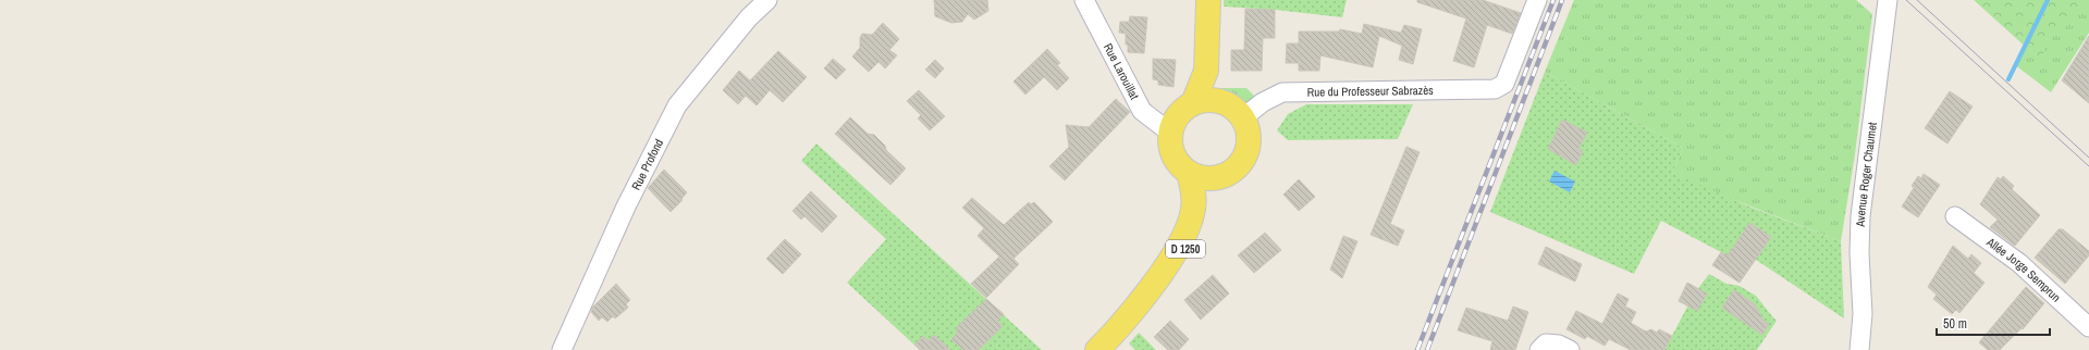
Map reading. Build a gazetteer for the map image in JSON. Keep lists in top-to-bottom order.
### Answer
{
  "streets": {
    "main road": ["D 1250"],
    "street": [
      "Rue Larouillat",
      "Rue du Professeur Sabrazès",
      "Rue Profond",
      "Avenue Roger Chaumet",
      "Allée Jorge Semprun"
    ]
  },
  "crossings": [
    ["Rue Larouillat", "Rue du Professeur Sabrazès"],
    ["Rue Larouillat", "D 1250"],
    ["Rue du Professeur Sabrazès", "D 1250"]
  ],
  "scale_bar": "50 m"
}
